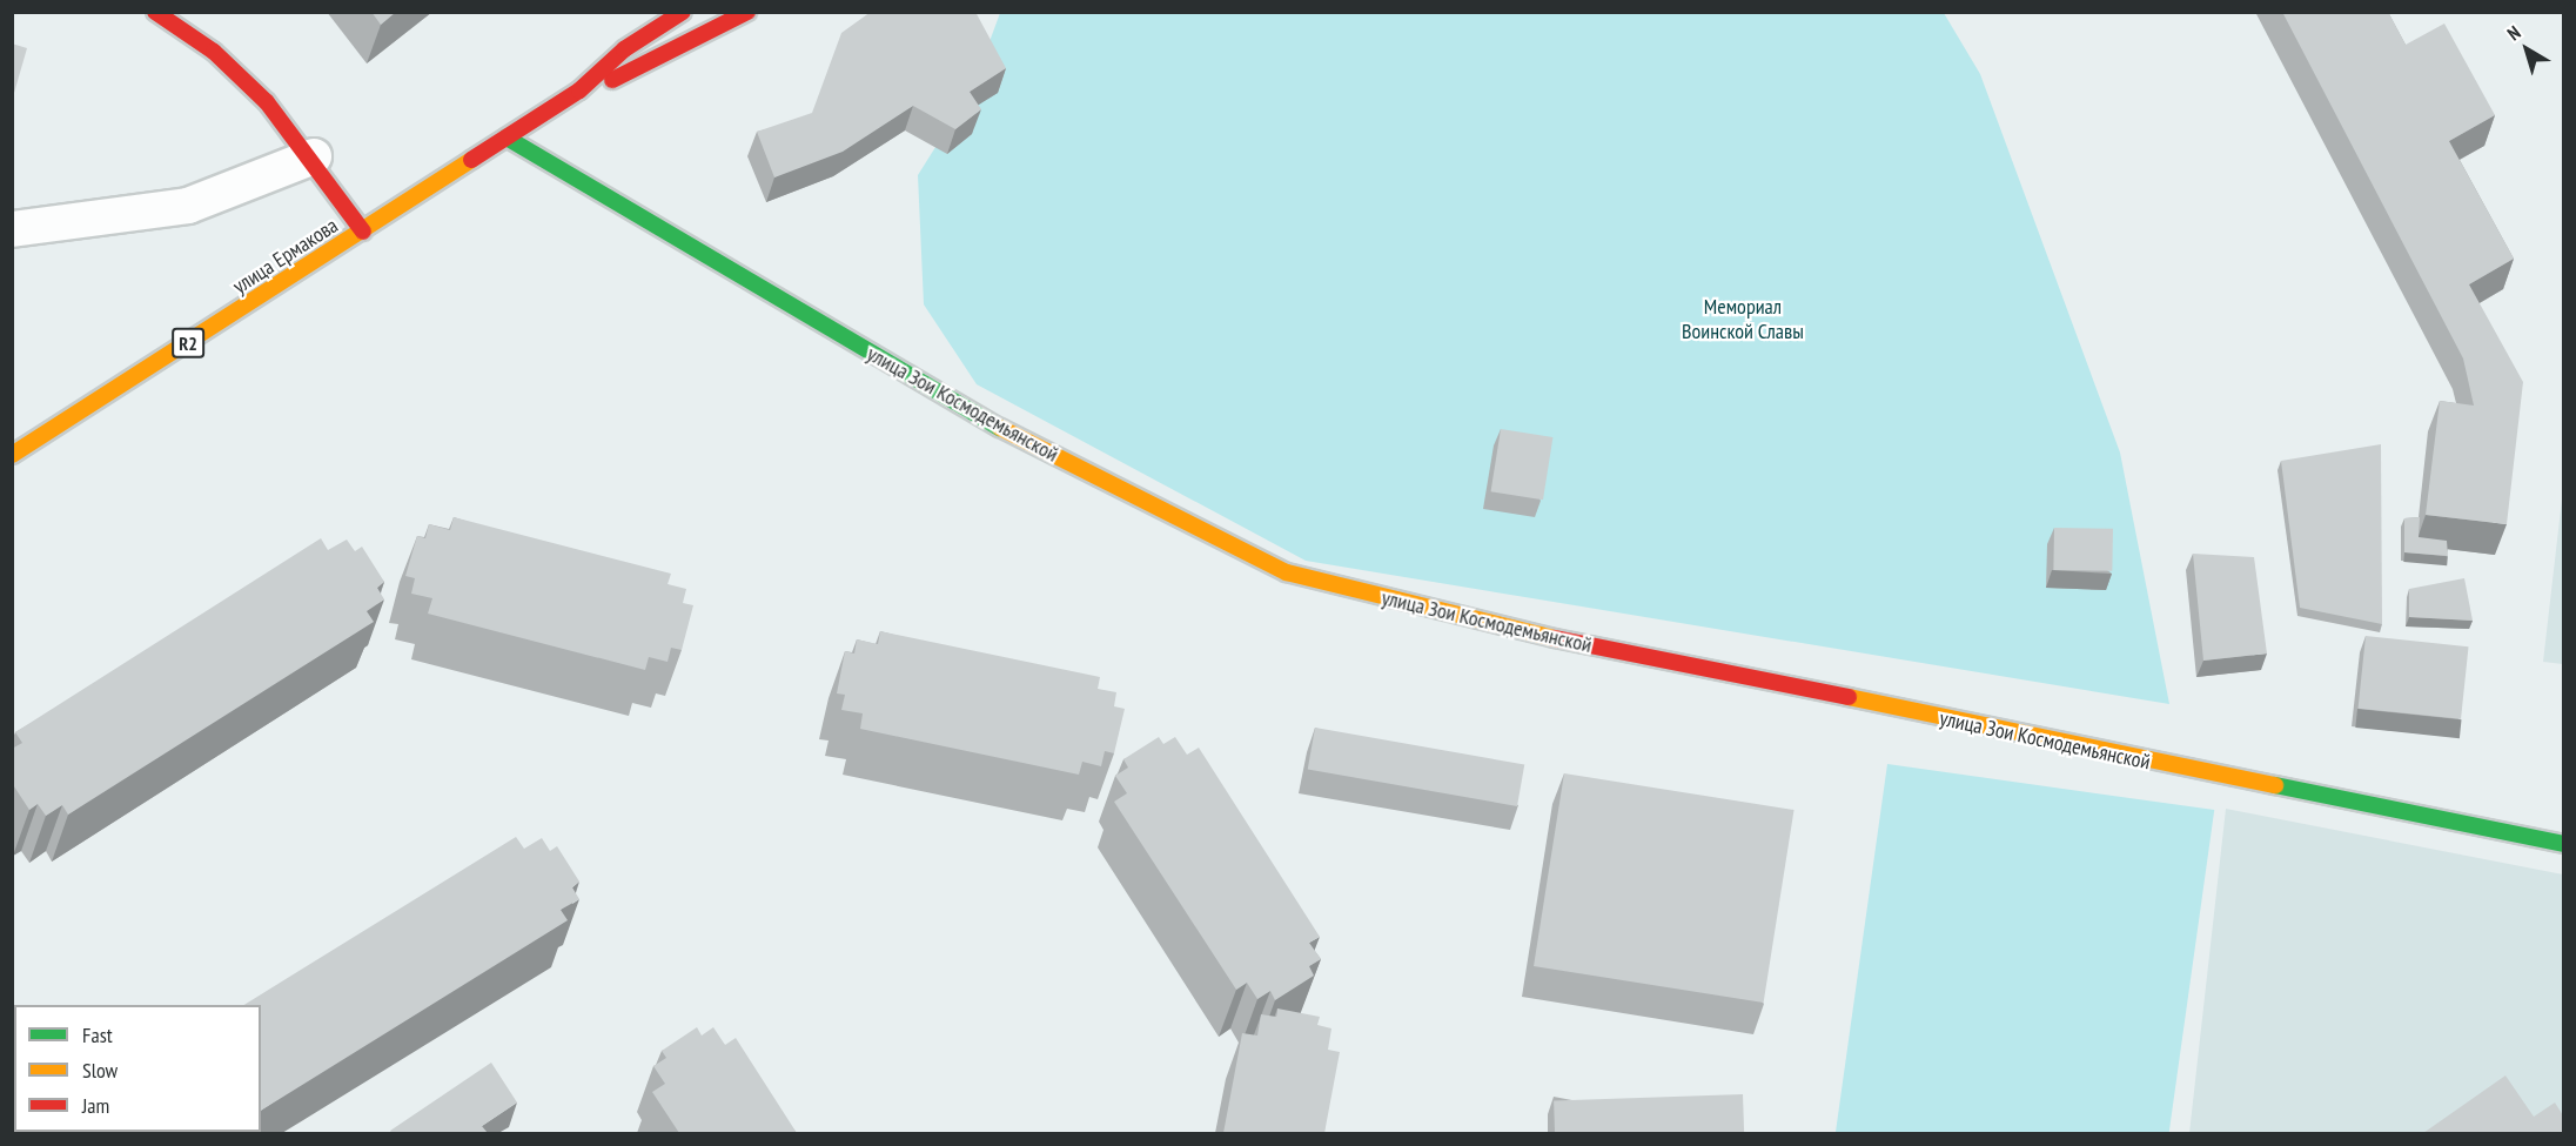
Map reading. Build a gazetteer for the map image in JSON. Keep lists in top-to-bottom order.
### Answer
{
  "streets": {
    "street": ["улица Ермакова", "R2", "улица Зои Космодемьянской"]
  },
  "crossings": [
    ["улица Ермакова", "улица Зои Космодемьянской"]
  ],
  "parks": ["Мемориал Воинской Славы"],
  "legend": ["Fast", "Slow", "Jam"],
  "north": "top left"
}
